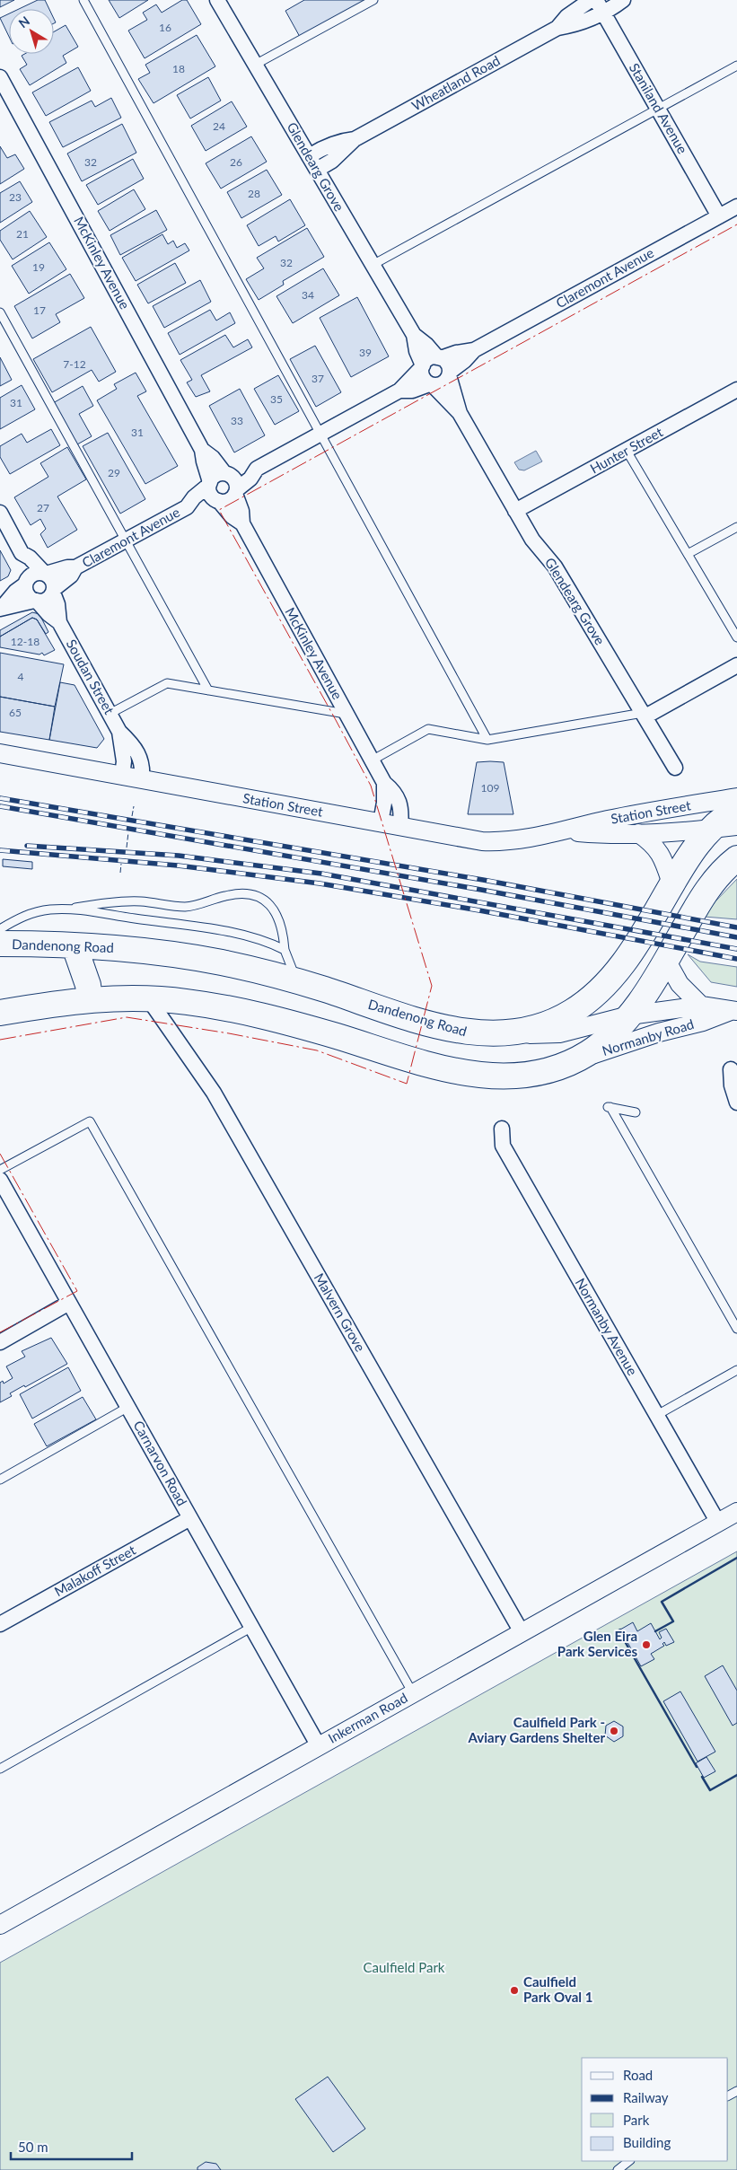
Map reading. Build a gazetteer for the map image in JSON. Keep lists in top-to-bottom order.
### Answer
{
  "streets": {
    "highway": ["Dandenong Road"],
    "street": [
      "Wheatland Road",
      "Staniland Avenue",
      "Glendearg Grove",
      "McKinley Avenue",
      "Claremont Avenue",
      "Hunter Street",
      "Soudan Street",
      "Station Street",
      "Normanby Road",
      "Malvern Grove",
      "Normanby Avenue",
      "Carnarvon Road",
      "Malakoff Street",
      "Inkerman Road"
    ]
  },
  "crossings": [
    ["Wheatland Road", "Staniland Avenue"],
    ["Wheatland Road", "Glendearg Grove"],
    ["Staniland Avenue", "Claremont Avenue"],
    ["Glendearg Grove", "Claremont Avenue"],
    ["Glendearg Grove", "Hunter Street"],
    ["McKinley Avenue", "Claremont Avenue"],
    ["McKinley Avenue", "Station Street"],
    ["Claremont Avenue", "Soudan Street"],
    ["Soudan Street", "Station Street"],
    ["Station Street", "Dandenong Road"],
    ["Dandenong Road", "Normanby Road"],
    ["Malvern Grove", "Inkerman Road"],
    ["Normanby Avenue", "Inkerman Road"],
    ["Carnarvon Road", "Malakoff Street"],
    ["Carnarvon Road", "Inkerman Road"]
  ],
  "parks": ["Caulfield Park"],
  "places": ["Glen Eira Park Services", "Caulfield Park - Aviary Gardens Shelter", "Caulfield Park Oval 1"],
  "house_numbers": [
    "16",
    "18",
    "24",
    "32",
    "26",
    "28",
    "23",
    "21",
    "32",
    "19",
    "34",
    "17",
    "39",
    "7-12",
    "37",
    "35",
    "31",
    "33",
    "31",
    "29",
    "27",
    "12-18",
    "4",
    "65",
    "109"
  ],
  "legend": [
    "Road",
    "Railway",
    "Park",
    "Building"
  ],
  "scale_bar": "50 m",
  "north": "top left"
}
